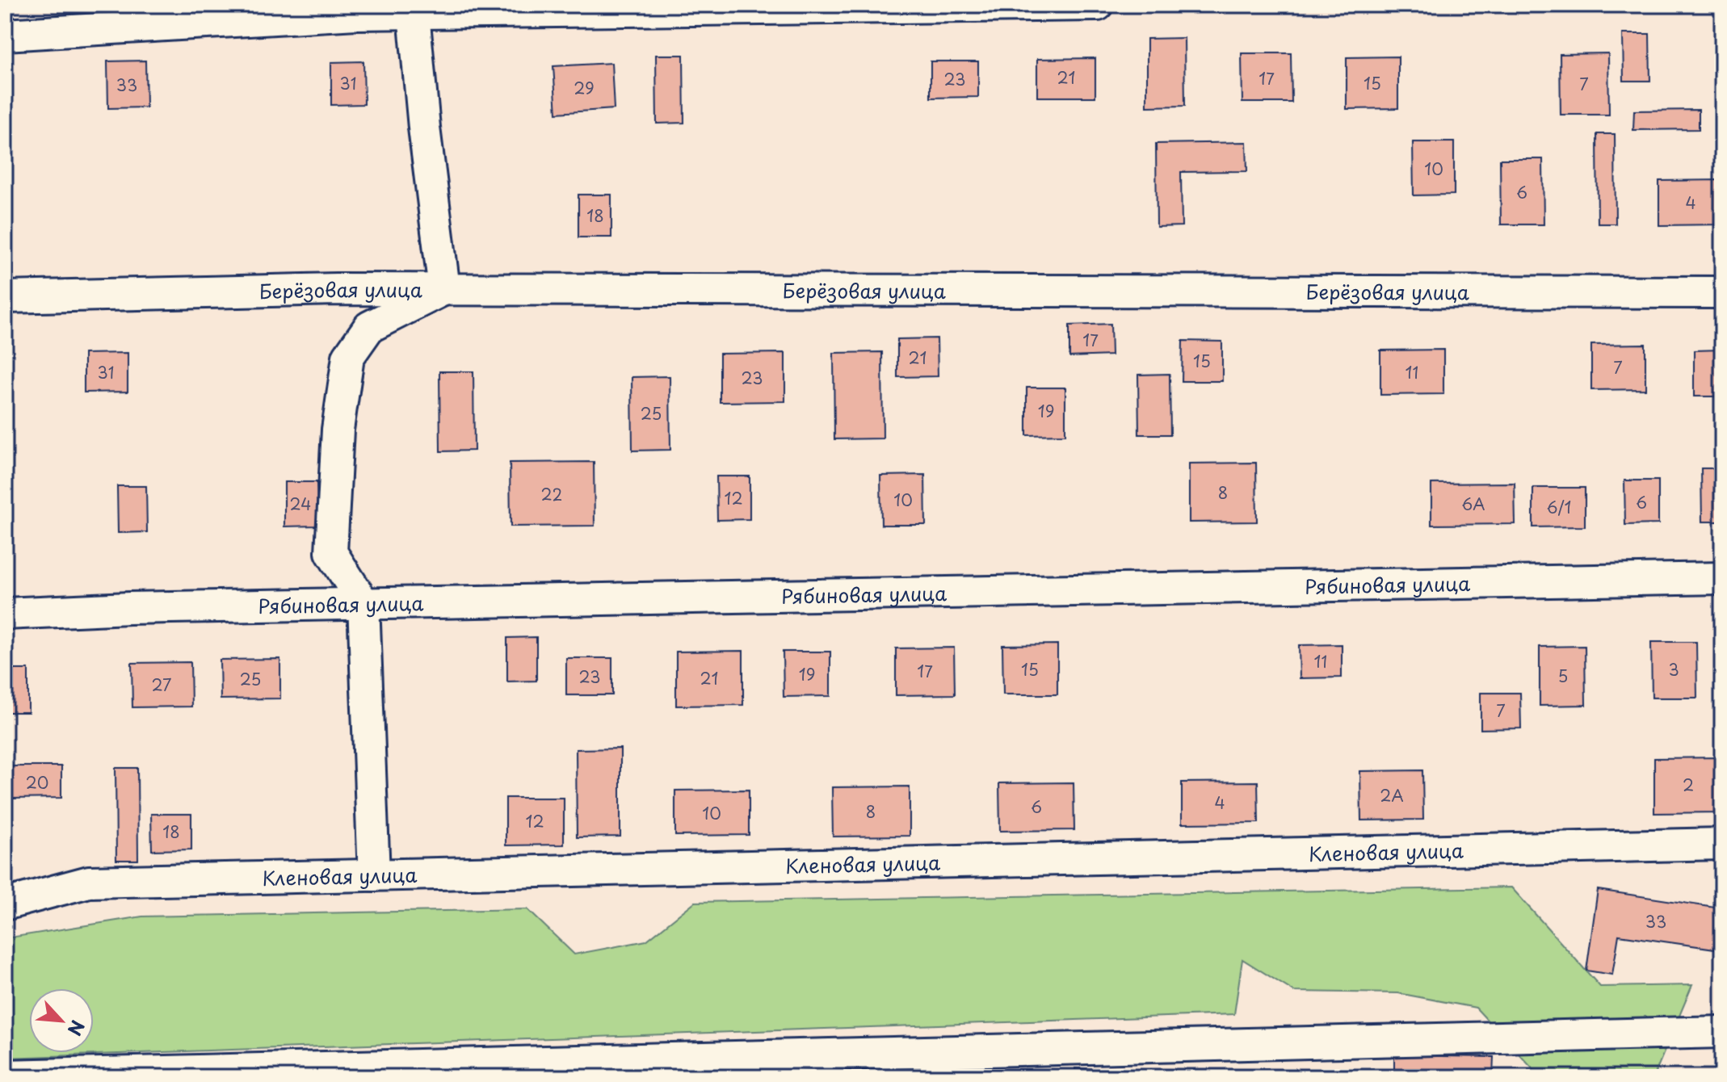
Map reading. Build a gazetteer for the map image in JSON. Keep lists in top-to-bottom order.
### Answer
{
  "streets": {
    "street": ["Берёзовая улица", "Рябиновая улица", "Кленовая улица"]
  },
  "house_numbers": [
    "21",
    "17",
    "23",
    "31",
    "15",
    "7",
    "33",
    "29",
    "10",
    "6",
    "4",
    "18",
    "17",
    "21",
    "15",
    "7",
    "31",
    "11",
    "23",
    "19",
    "25",
    "8",
    "22",
    "12",
    "10",
    "6",
    "24",
    "6А",
    "6/1",
    "11",
    "15",
    "3",
    "17",
    "19",
    "5",
    "23",
    "21",
    "25",
    "27",
    "7",
    "20",
    "2",
    "2А",
    "4",
    "6",
    "8",
    "10",
    "12",
    "18",
    "33"
  ],
  "north": "bottom right"
}
